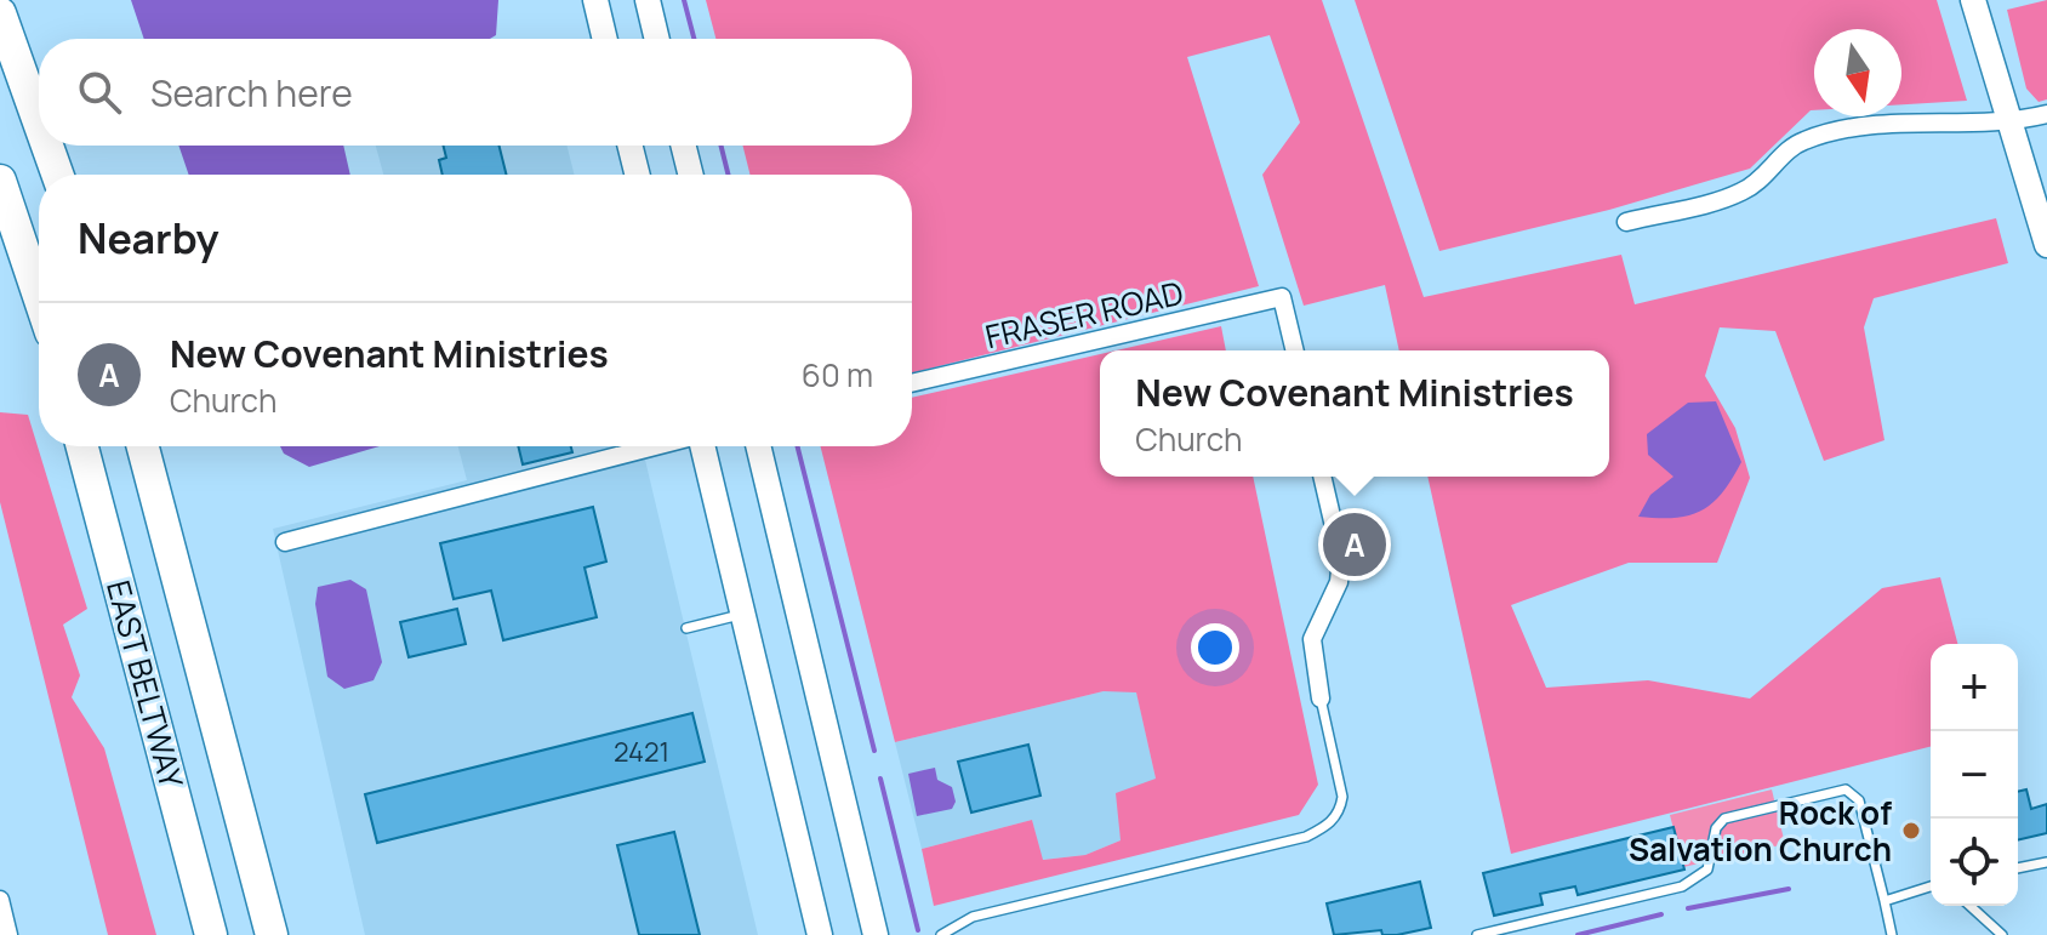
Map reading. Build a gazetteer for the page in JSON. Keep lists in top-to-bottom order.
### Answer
{
  "streets": {
    "highway": ["EAST BELTWAY"],
    "street": ["FRASER ROAD"]
  },
  "places": ["Rock of Salvation Church"],
  "house_numbers": ["2421"],
  "north": "bottom",
  "page": {
    "search": "Search here",
    "heading": "Nearby",
    "list": [
      {
        "mark": "A",
        "name": "New Covenant Ministries",
        "note": "Church",
        "value": "60 m"
      }
    ],
    "popup": ["New Covenant Ministries", "Church"],
    "pins": "A",
    "map_buttons": ["+", "−"]
  }
}
